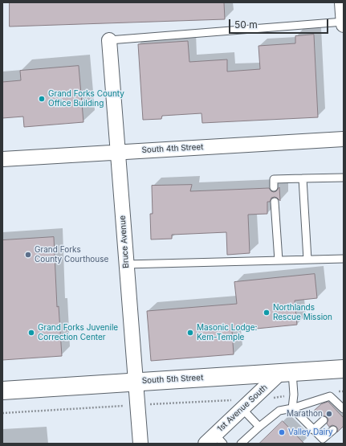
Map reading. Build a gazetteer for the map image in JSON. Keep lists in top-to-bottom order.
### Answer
{
  "streets": {
    "street": [
      "South 4th Street",
      "Bruce Avenue",
      "South 5th Street",
      "1st Avenue South"
    ]
  },
  "crossings": [
    ["South 4th Street", "Bruce Avenue"],
    ["Bruce Avenue", "South 5th Street"],
    ["South 5th Street", "1st Avenue South"]
  ],
  "places": [
    "Grand Forks County Office Building",
    "Grand Forks County Courthouse",
    "Northlands Rescue Mission",
    "Grand Forks Juvenile Correction Center",
    "Masonic Lodge: Kem-Temple",
    "Marathon",
    "Valley Dairy"
  ],
  "scale_bar": "50 m"
}
